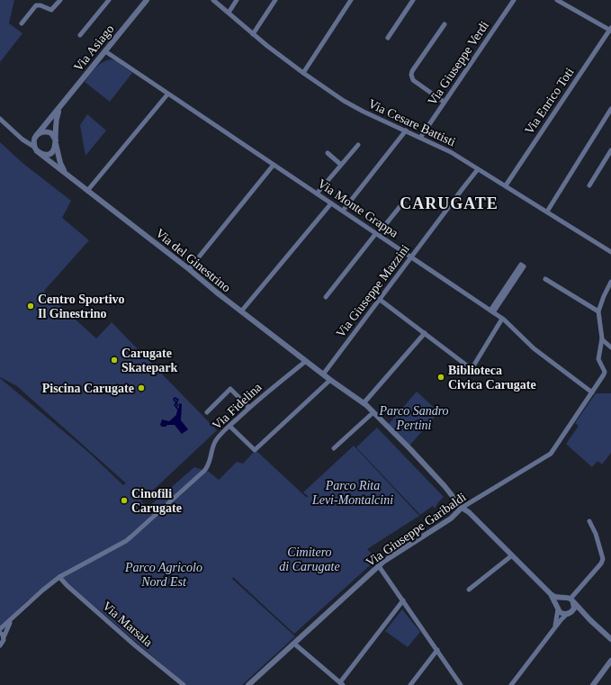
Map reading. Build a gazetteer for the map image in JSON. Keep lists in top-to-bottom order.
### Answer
{
  "streets": {
    "street": [
      "Via Asiago",
      "Via Giuseppe Verdi",
      "Via Enrico Toti",
      "Via Cesare Battisti",
      "Via Monte Grappa",
      "Via del Ginestrino",
      "Via Giuseppe Mazzini",
      "Via Fidelina",
      "Via Giuseppe Garibaldi",
      "Via Marsala"
    ]
  },
  "crossings": [
    ["Via Asiago", "Via Monte Grappa"],
    ["Via Asiago", "Via del Ginestrino"],
    ["Via Giuseppe Verdi", "Via Cesare Battisti"],
    ["Via Enrico Toti", "Via Cesare Battisti"],
    ["Via Cesare Battisti", "Via Giuseppe Mazzini"],
    ["Via Monte Grappa", "Via Giuseppe Mazzini"],
    ["Via Monte Grappa", "Via Giuseppe Garibaldi"],
    ["Via del Ginestrino", "Via Fidelina"],
    ["Via Fidelina", "Via Marsala"]
  ],
  "districts": ["CARUGATE"],
  "parks": [
    "Parco Sandro Pertini",
    "Parco Rita Levi-Montalcini",
    "Cimitero di Carugate",
    "Parco Agricolo Nord Est"
  ],
  "places": [
    "Centro Sportivo Il Ginestrino",
    "Carugate Skatepark",
    "Biblioteca Civica Carugate",
    "Piscina Carugate",
    "Cinofili Carugate"
  ]
}
